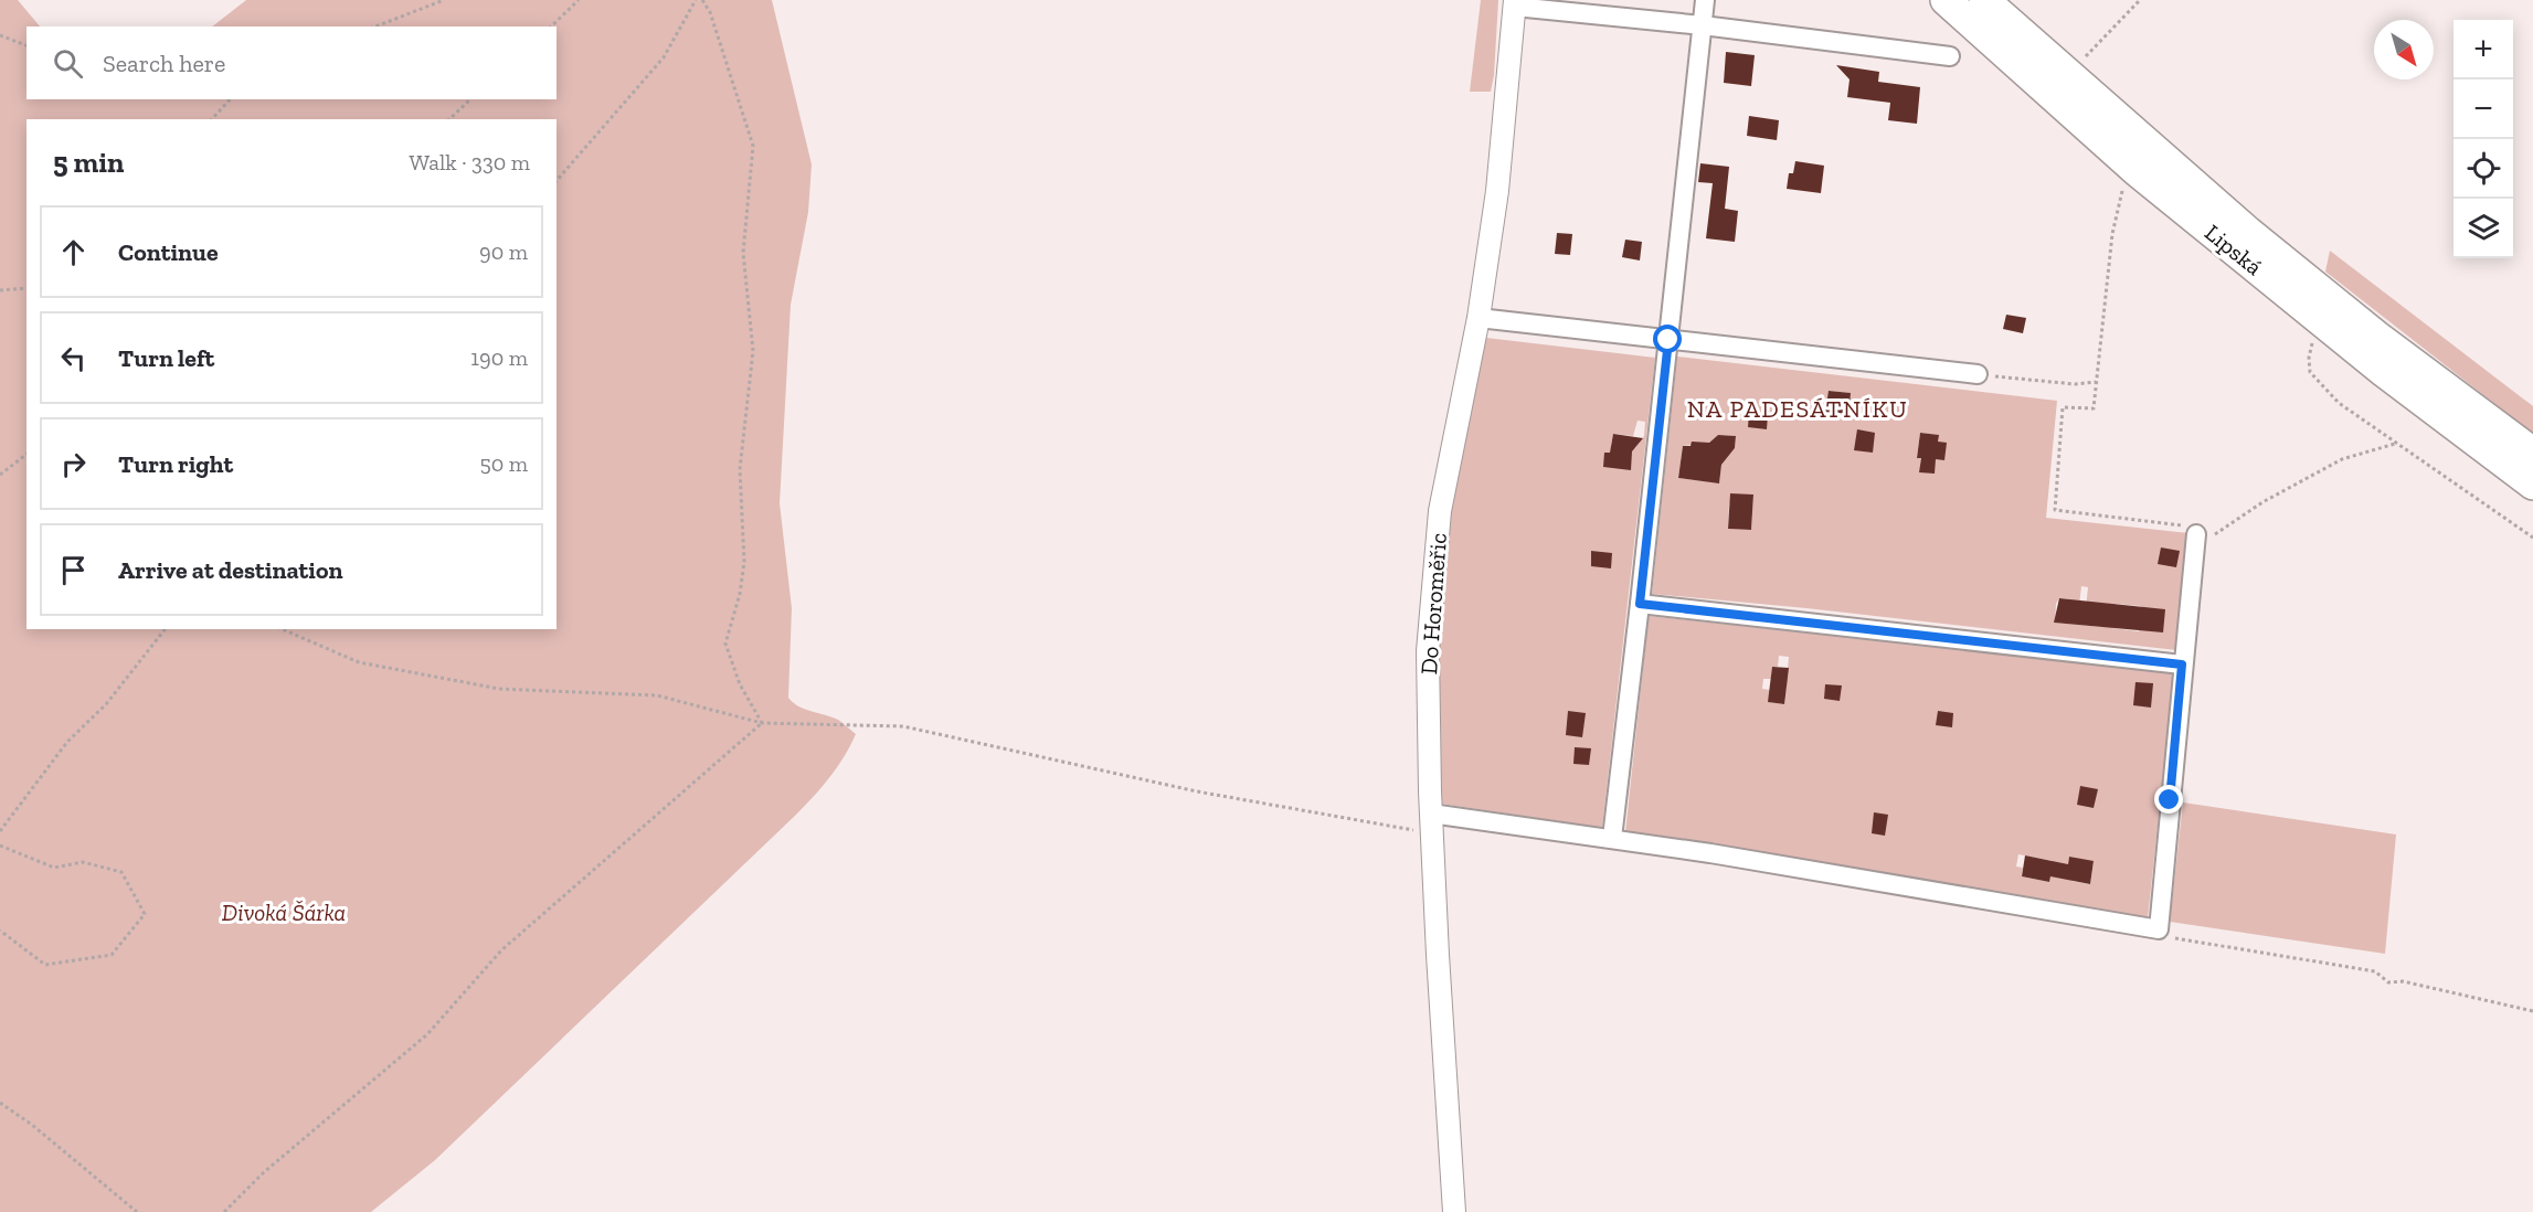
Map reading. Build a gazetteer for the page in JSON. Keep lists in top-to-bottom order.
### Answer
{
  "streets": {
    "highway": ["Lipská"],
    "street": ["Do Horoměřic"]
  },
  "districts": ["NA PADESÁTNÍKU"],
  "parks": ["Divoká Šárka"],
  "north": "bottom right",
  "page": {
    "map_buttons": ["+", "−"],
    "search": "Search here",
    "heading": ["5 min", "Walk · 330 m"],
    "list": [
      ["Continue", "90 m"],
      ["Turn left", "190 m"],
      ["Turn right", "50 m"],
      "Arrive at destination"
    ]
  }
}
